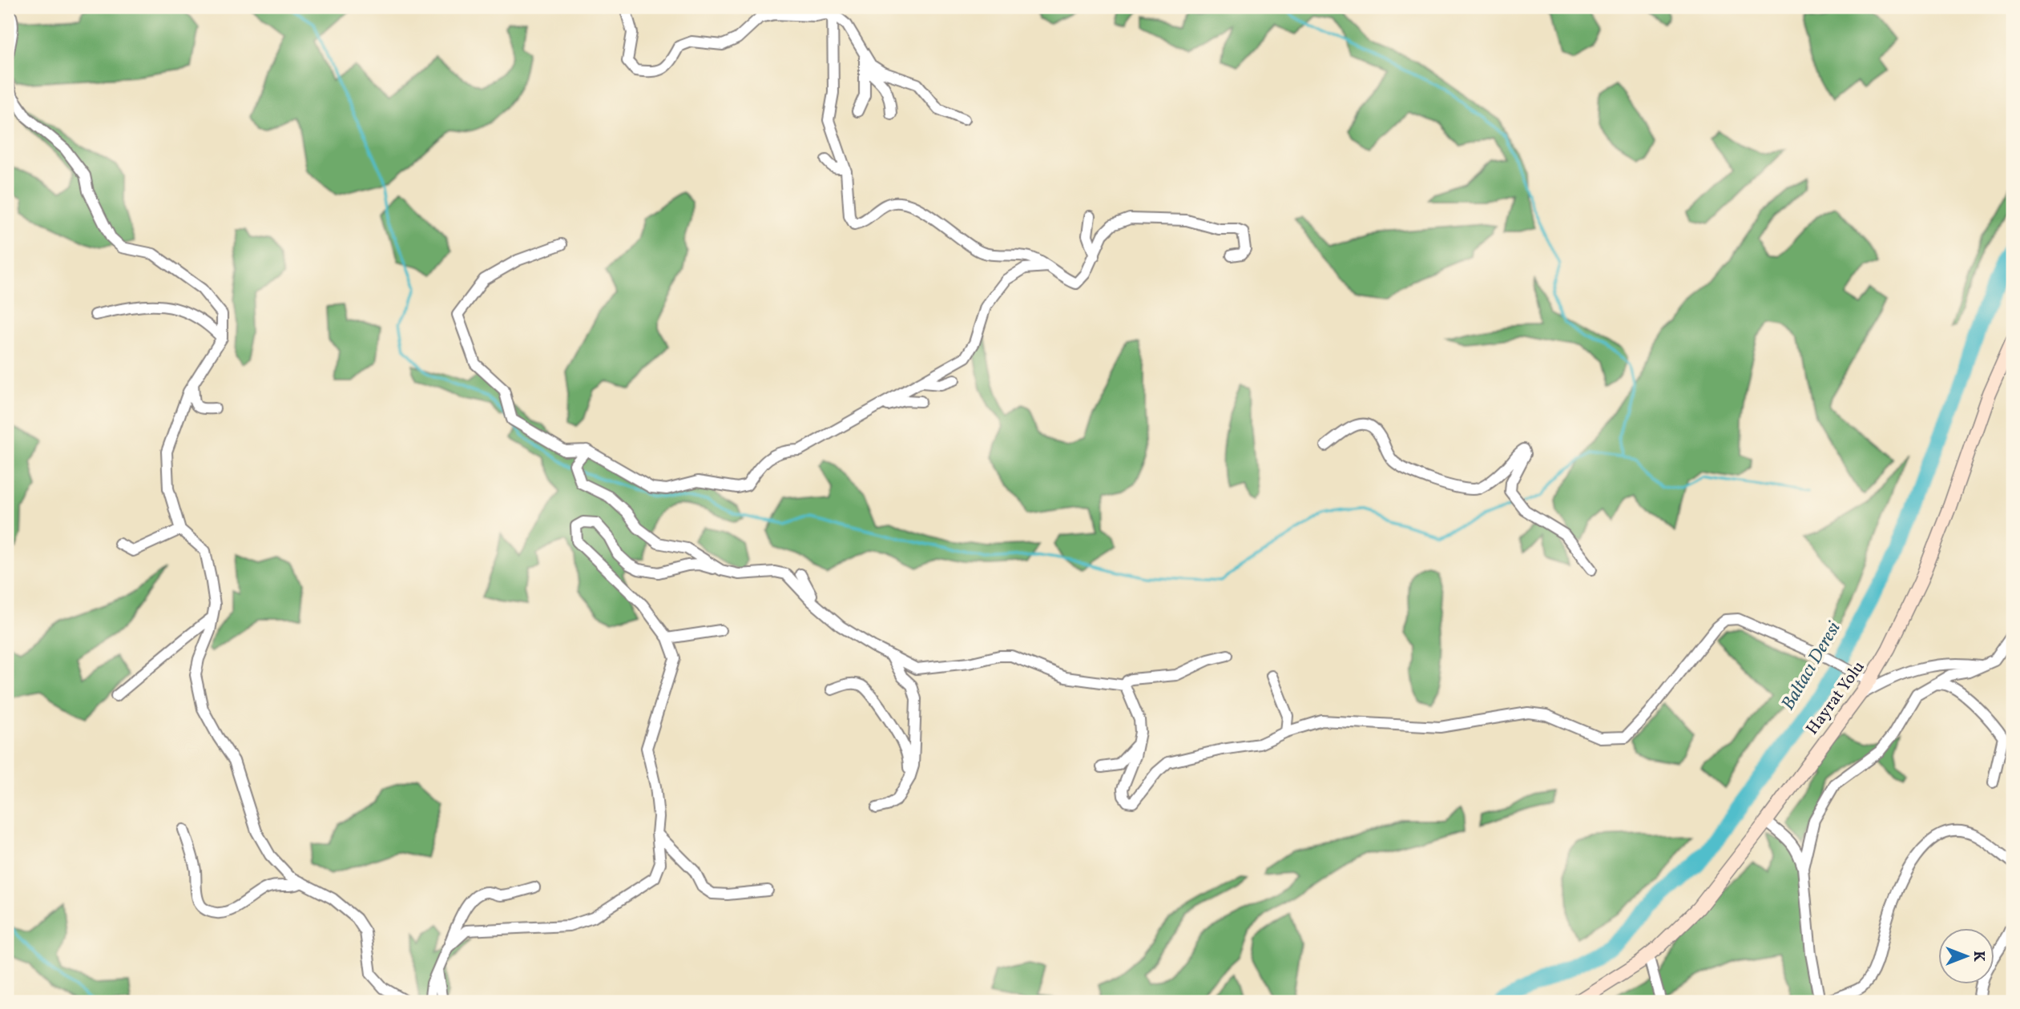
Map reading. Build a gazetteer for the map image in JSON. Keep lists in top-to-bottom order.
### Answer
{
  "streets": {
    "main road": ["Hayrat Yolu"]
  },
  "water": ["Baltacı Deresi"],
  "north": "right"
}
